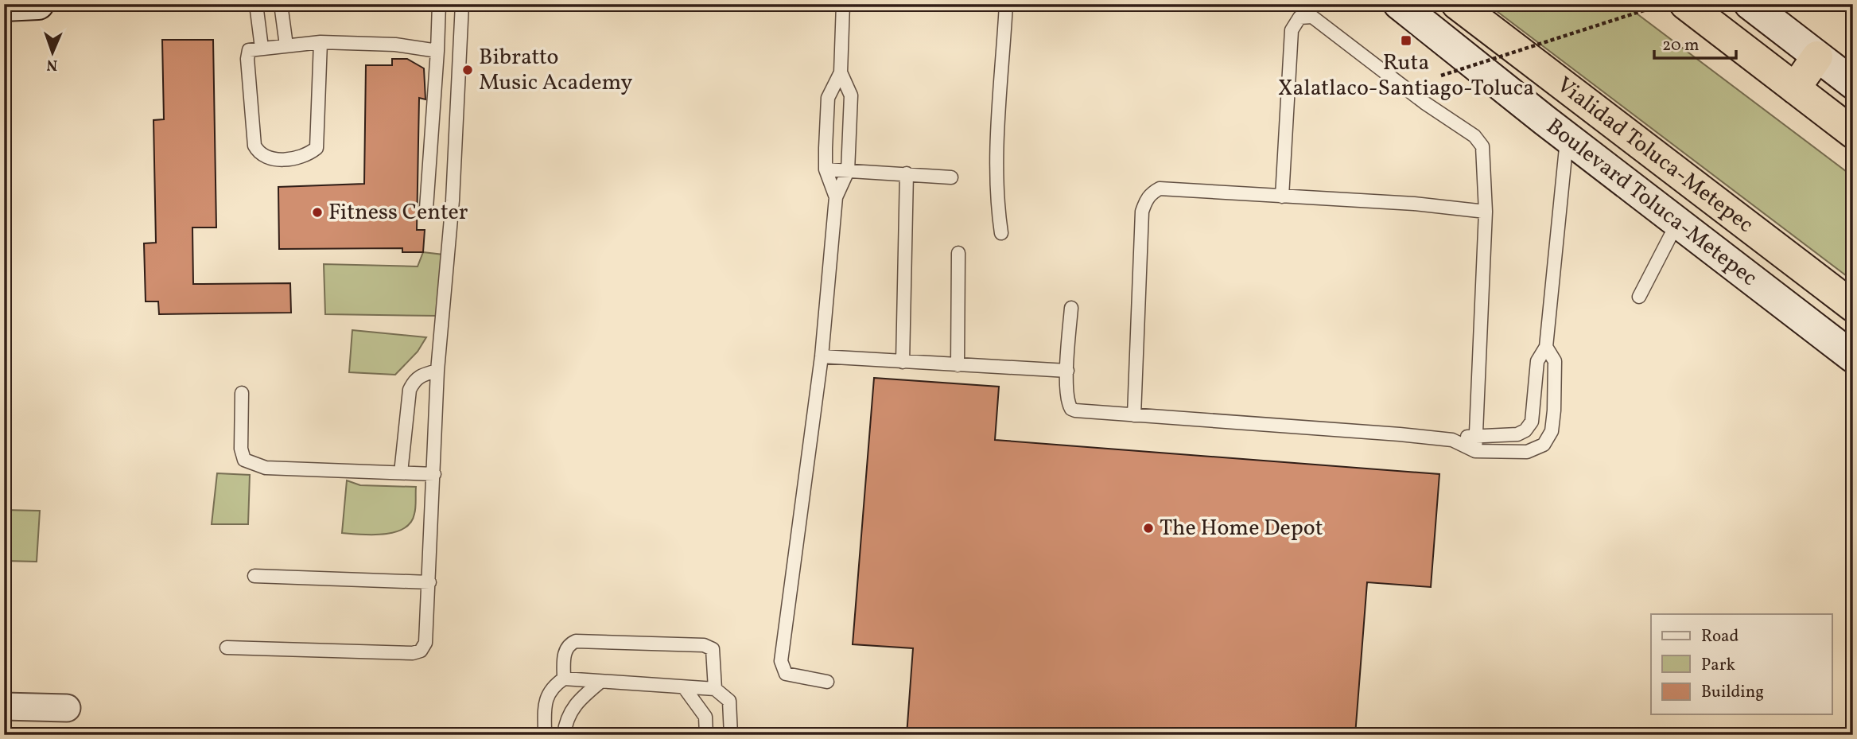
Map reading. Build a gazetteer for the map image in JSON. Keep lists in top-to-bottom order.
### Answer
{
  "streets": {
    "highway": ["Vialidad Toluca-Metepec"],
    "main road": ["Boulevard Toluca-Metepec"]
  },
  "places": {
    "transit": ["Ruta Xalatlaco-Santiago-Toluca"],
    "other": ["Bibratto Music Academy", "Fitness Center", "The Home Depot"]
  },
  "legend": ["Road", "Park", "Building"],
  "scale_bar": "20 m",
  "north": "bottom"
}
